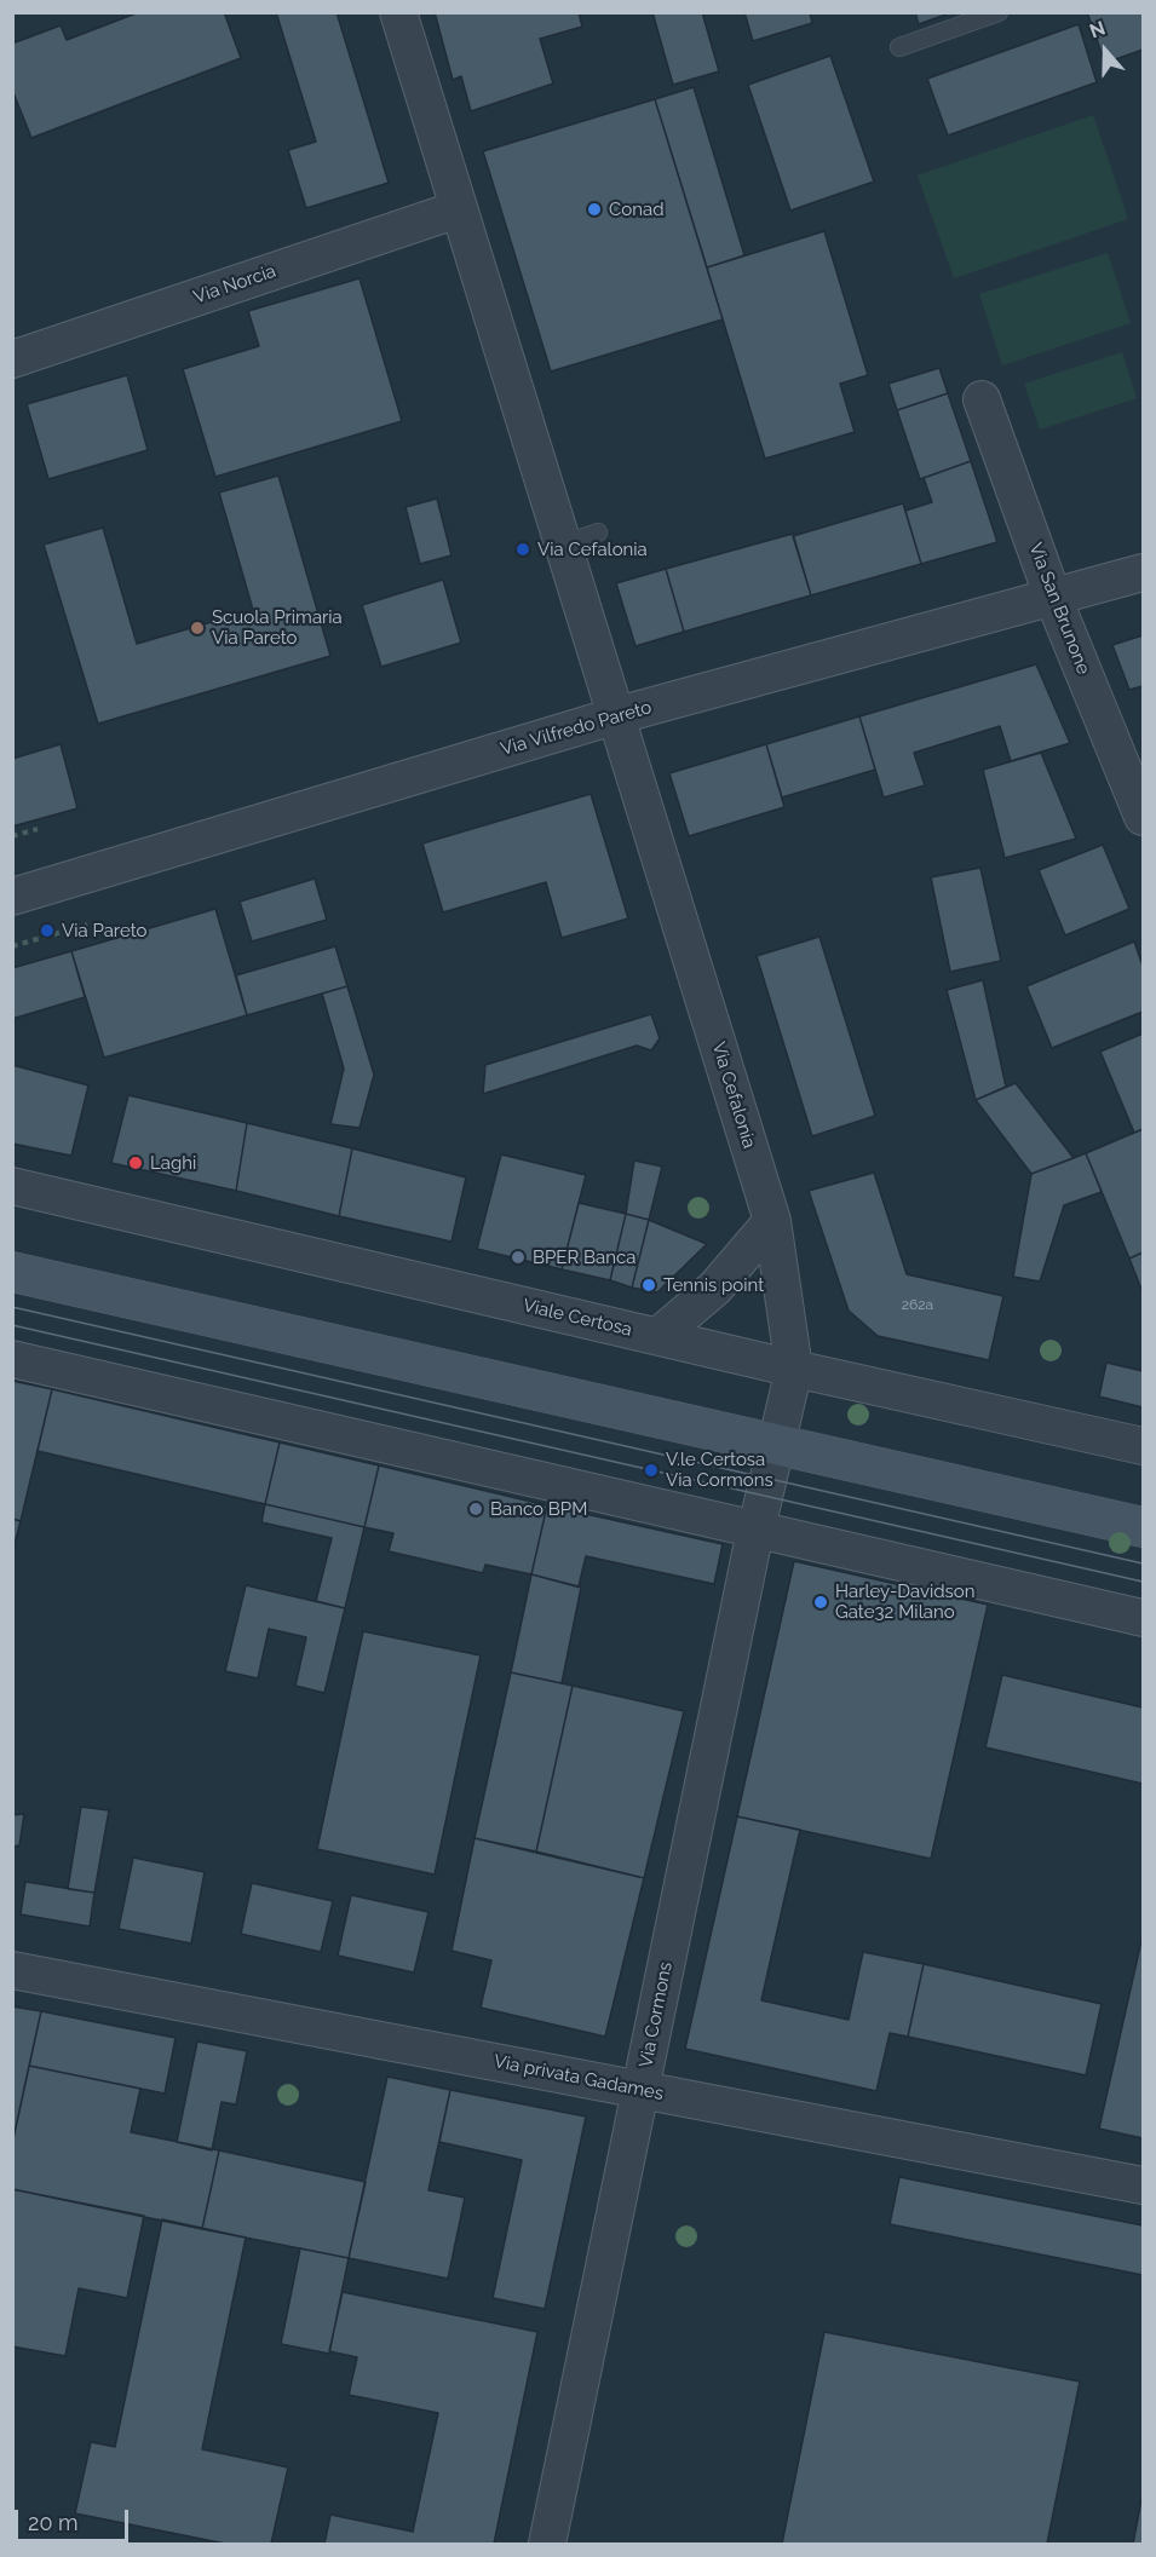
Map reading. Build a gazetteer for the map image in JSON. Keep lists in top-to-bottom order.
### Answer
{
  "streets": {
    "street": [
      "Via Norcia",
      "Via San Brunone",
      "Via Vilfredo Pareto",
      "Via Cefalonia",
      "Viale Certosa",
      "Via Cormons",
      "Via privata Gadames"
    ]
  },
  "crossings": [
    ["Via Norcia", "Via Cefalonia"],
    ["Via San Brunone", "Via Vilfredo Pareto"],
    ["Via Vilfredo Pareto", "Via Cefalonia"],
    ["Via Cefalonia", "Viale Certosa"],
    ["Via Cormons", "Via privata Gadames"]
  ],
  "places": [
    "Conad",
    "Via Cefalonia",
    "Scuola Primaria Via Pareto",
    "Via Pareto",
    "Laghi",
    "BPER Banca",
    "Tennis point",
    "V.le Certosa Via Cormons",
    "Banco BPM",
    "Harley-Davidson Gate32 Milano"
  ],
  "house_numbers": ["262a"],
  "scale_bar": "20 m",
  "north": "top"
}
